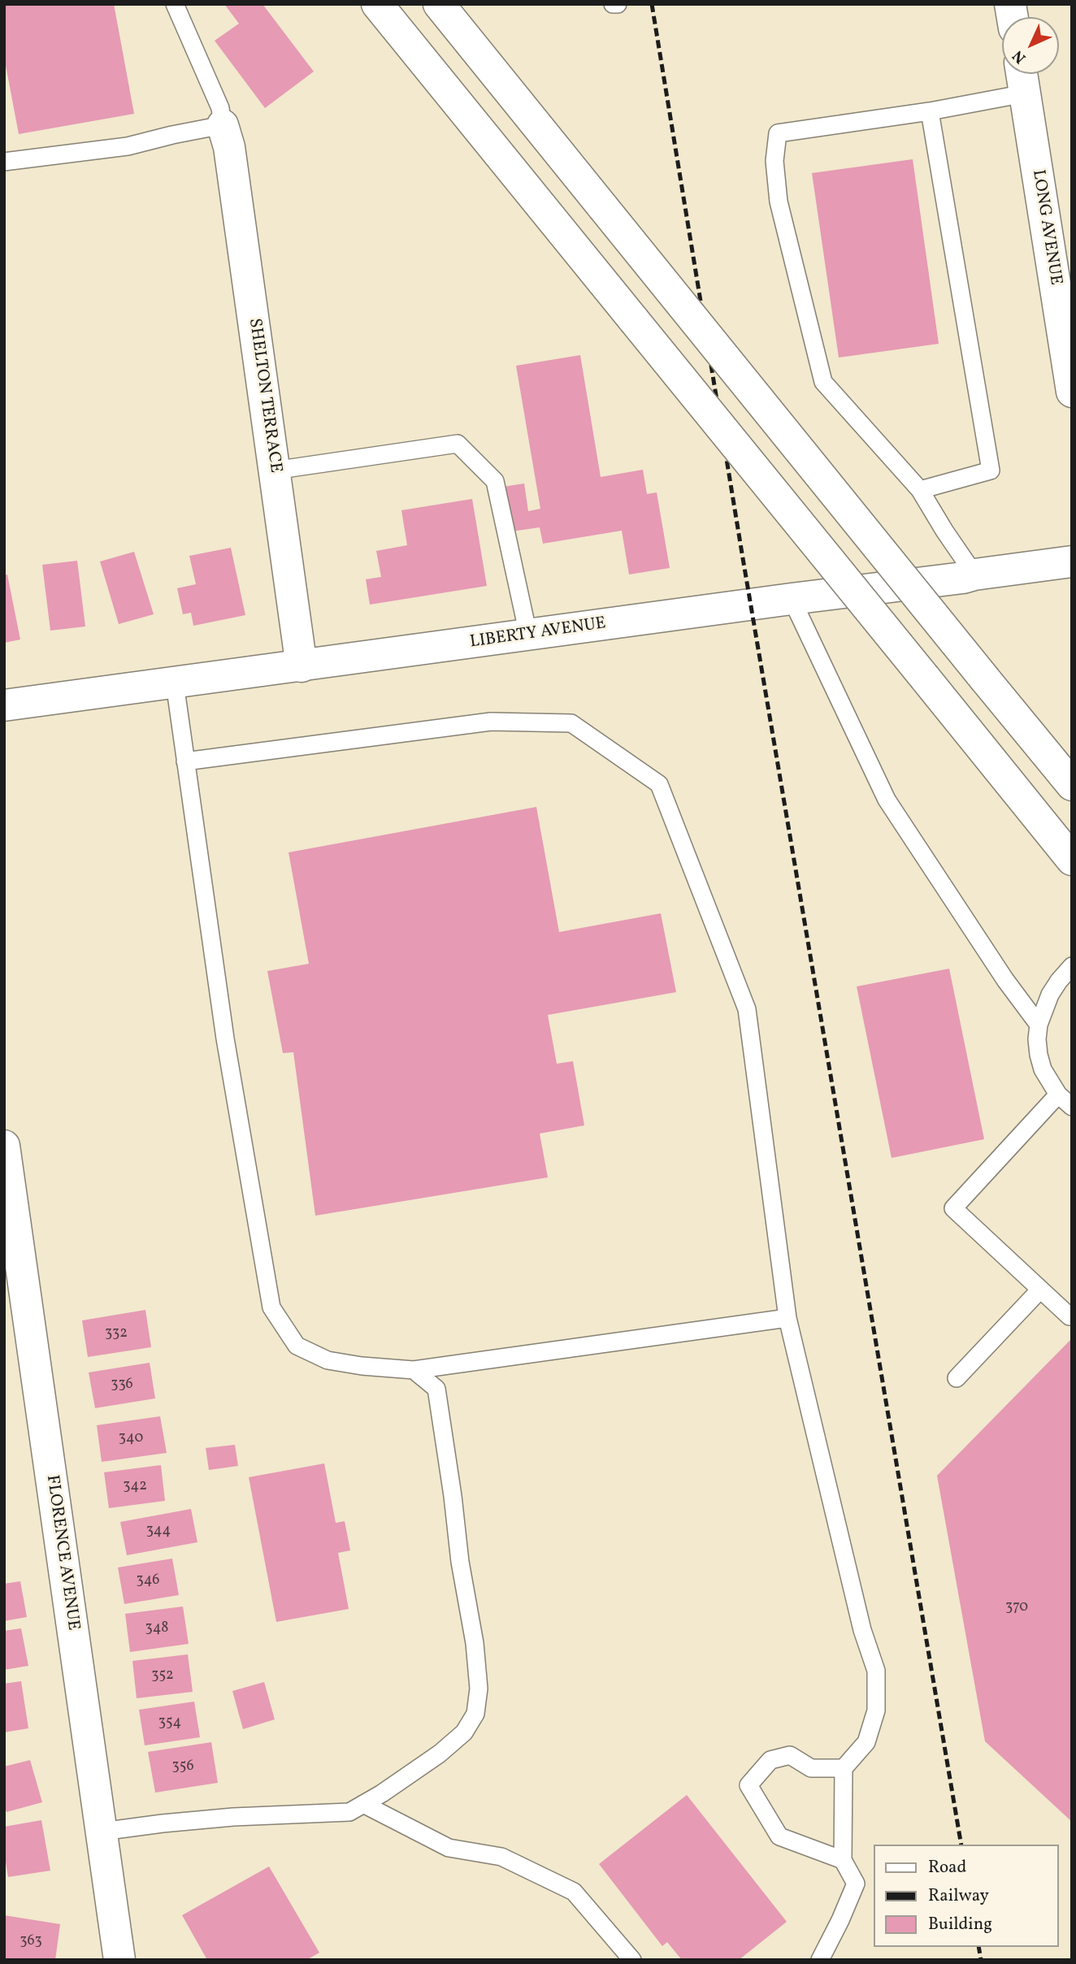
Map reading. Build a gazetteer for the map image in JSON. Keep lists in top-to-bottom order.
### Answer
{
  "streets": {
    "main road": [
      "LONG AVENUE",
      "SHELTON TERRACE",
      "LIBERTY AVENUE",
      "FLORENCE AVENUE"
    ]
  },
  "crossings": [
    ["SHELTON TERRACE", "LIBERTY AVENUE"]
  ],
  "house_numbers": [
    "332",
    "336",
    "340",
    "342",
    "344",
    "346",
    "370",
    "348",
    "352",
    "354",
    "356",
    "363"
  ],
  "legend": ["Road", "Railway", "Building"],
  "north": "bottom left"
}
